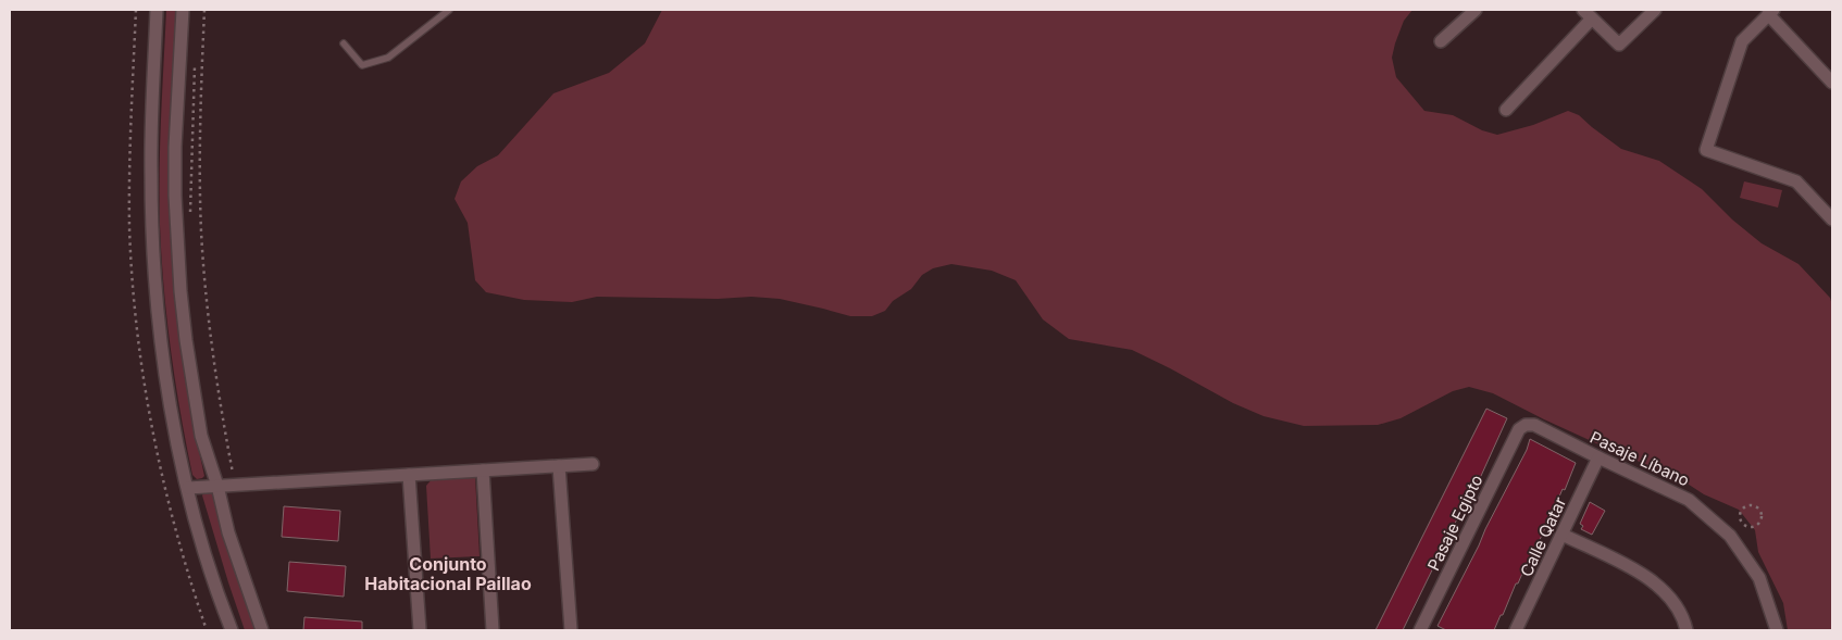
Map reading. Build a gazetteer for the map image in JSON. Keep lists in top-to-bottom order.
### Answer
{
  "streets": {
    "street": ["Pasaje Líbano", "Pasaje Egipto", "Calle Qatar"]
  },
  "crossings": [
    ["Pasaje Líbano", "Pasaje Egipto"],
    ["Pasaje Líbano", "Calle Qatar"]
  ],
  "districts": ["Conjunto Habitacional Paillao"]
}
